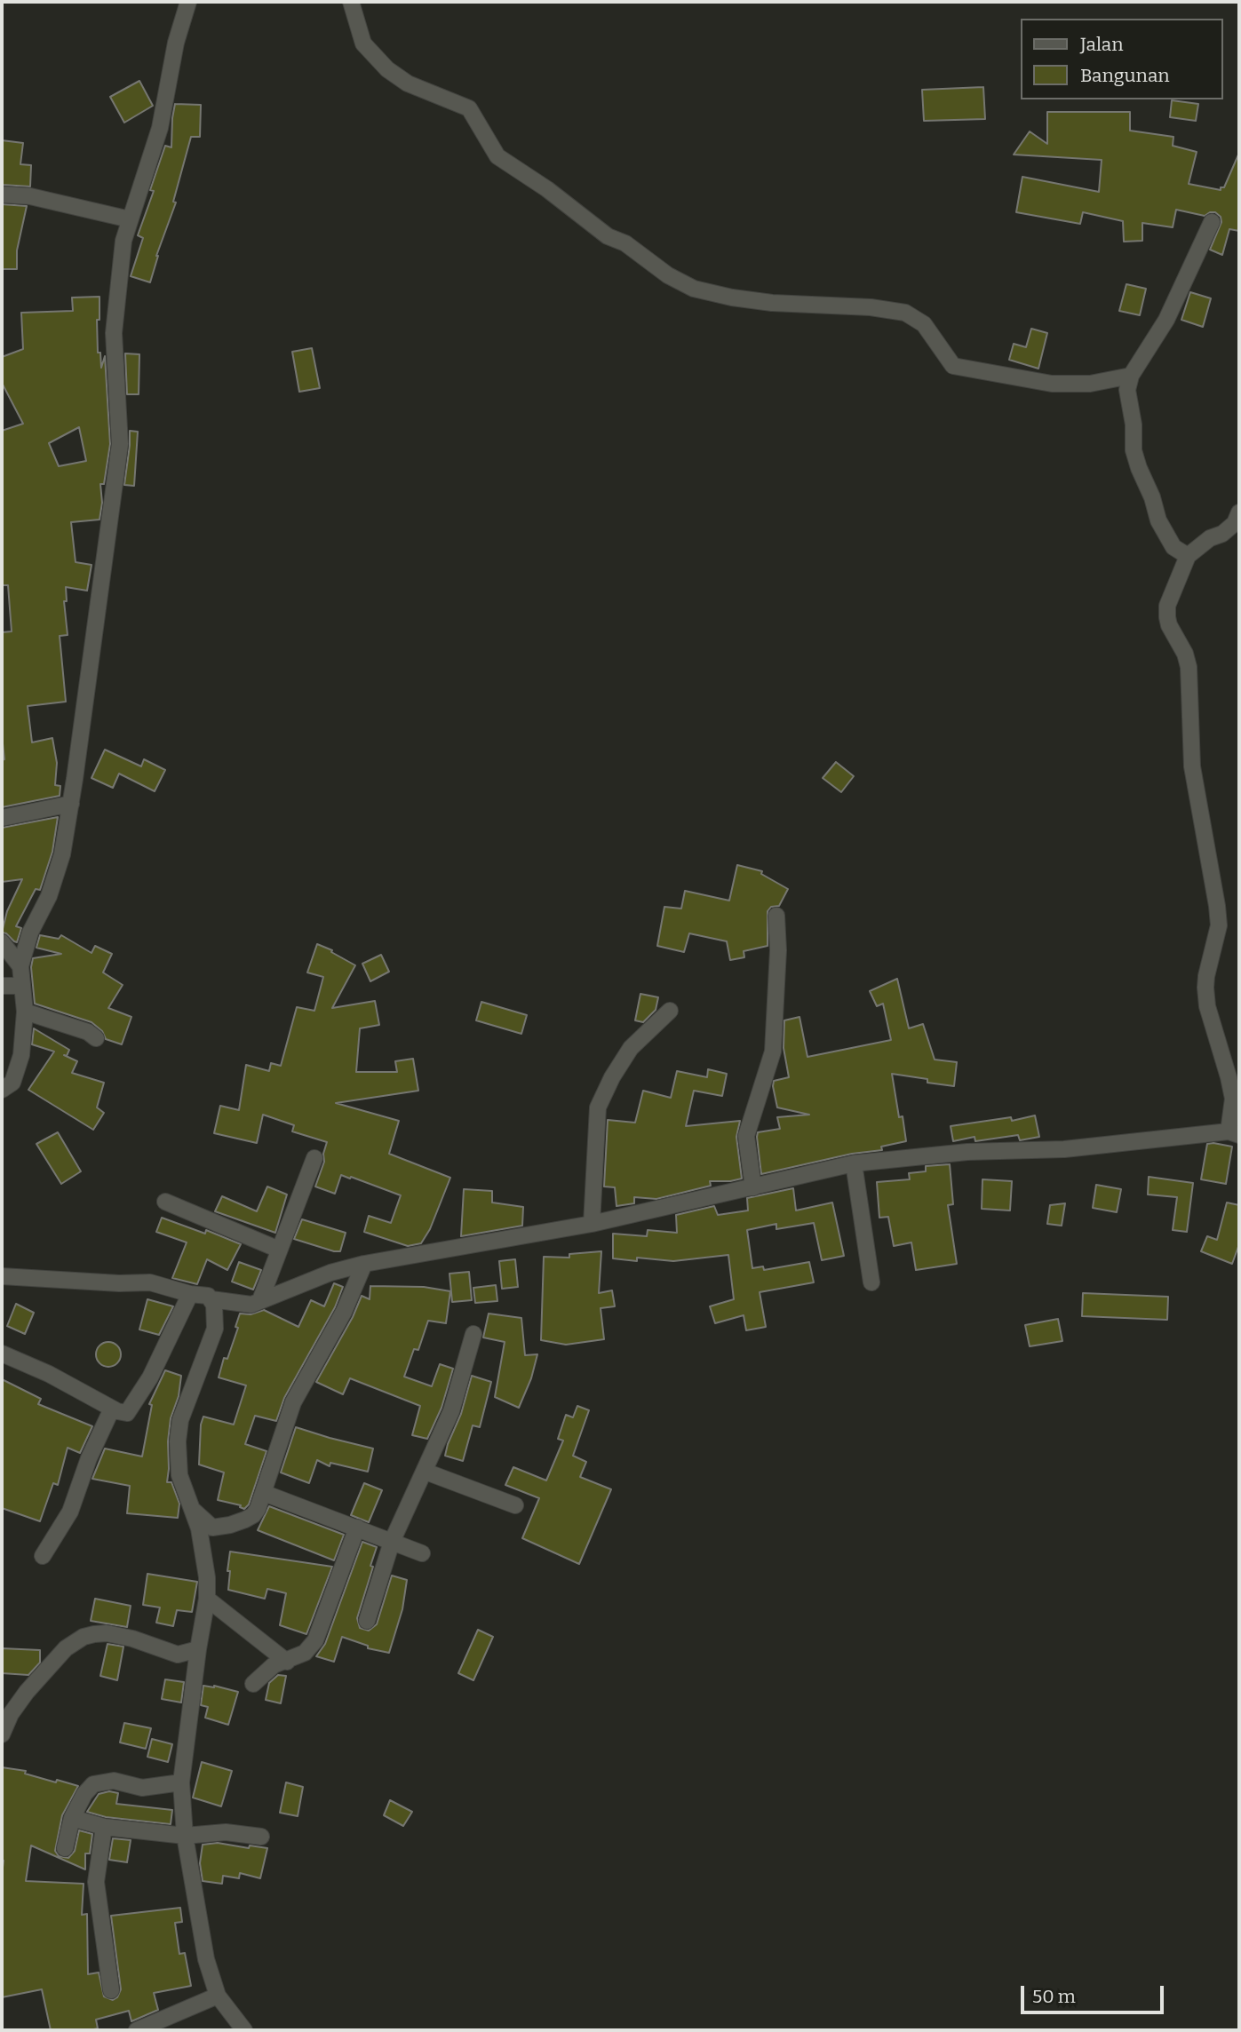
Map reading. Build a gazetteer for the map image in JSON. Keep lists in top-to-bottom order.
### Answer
{
  "legend": ["Jalan", "Bangunan"],
  "scale_bar": "50 m"
}
